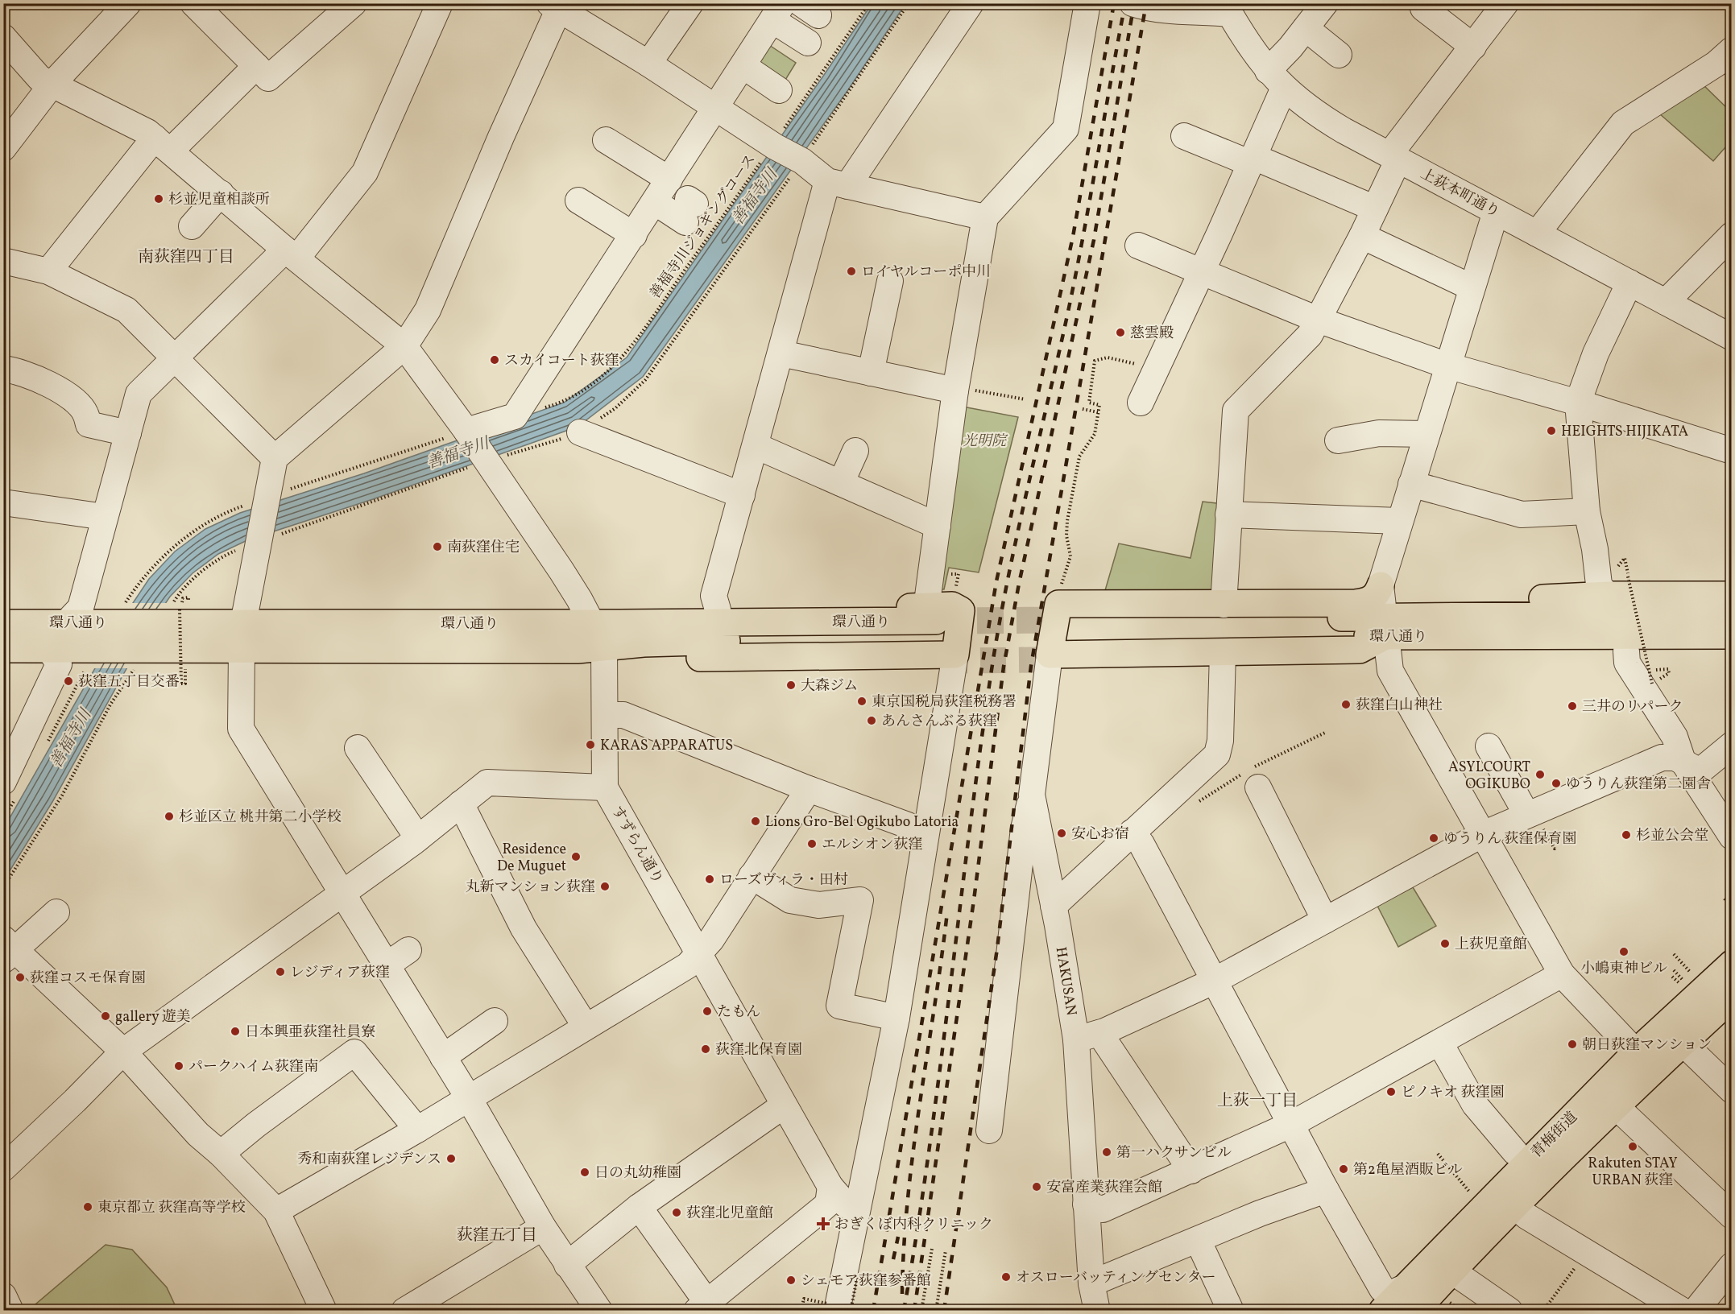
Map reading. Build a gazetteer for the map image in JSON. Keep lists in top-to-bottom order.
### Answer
{
  "streets": {
    "main road": ["環八通り", "青梅街道"],
    "street": ["上荻本町通り", "すずらん通り", "HAKUSAN"],
    "path": ["善福寺川ジョギングコース"]
  },
  "crossings": [
    ["環八通り", "すずらん通り"],
    ["環八通り", "HAKUSAN"]
  ],
  "districts": ["南荻窪四丁目", "上荻一丁目", "荻窪五丁目"],
  "water": ["善福寺川"],
  "parks": ["光明院"],
  "places": {
    "other": [
      "杉並児童相談所",
      "ロイヤルコーポ中川",
      "慈雲殿",
      "スカイコート荻窪",
      "HEIGHTS HIJIKATA",
      "南荻窪住宅",
      "荻窪五丁目交番",
      "大森ジム",
      "東京国税局荻窪税務署",
      "荻窪白山神社",
      "三井のリパーク",
      "あんさんぶる荻窪",
      "KARAS APPARATUS",
      "ASYLCOURT OGIKUBO",
      "ゆうりん荻窪第二園舎",
      "杉並区立 桃井第二小学校",
      "Lions Gro-Bel Ogikubo Latoria",
      "安心お宿",
      "杉並公会堂",
      "ゆうりん 荻窪保育園",
      "エルシオン荻窪",
      "Residence De Muguet",
      "ローズヴィラ・田村",
      "丸新マンション荻窪",
      "上荻児童館",
      "小嶋東神ビル",
      "レジディア荻窪",
      "荻窪コスモ保育園",
      "たもん",
      "gallery 遊美",
      "日本興亜荻窪社員寮",
      "朝日荻窪マンション",
      "荻窪北保育園",
      "パークハイム荻窪南",
      "ピノキオ 荻窪園",
      "Rakuten STAY URBAN 荻窪",
      "第一ハクサンビル",
      "秀和南荻窪レジデンス",
      "第2亀屋酒販ビル",
      "日の丸幼稚園",
      "安富産業荻窪会館",
      "東京都立 荻窪高等学校",
      "荻窪北児童館",
      "オスローバッティングセンター",
      "シェモア荻窪参番館"
    ],
    "health": ["おぎくぼ内科クリニック"]
  }
}
